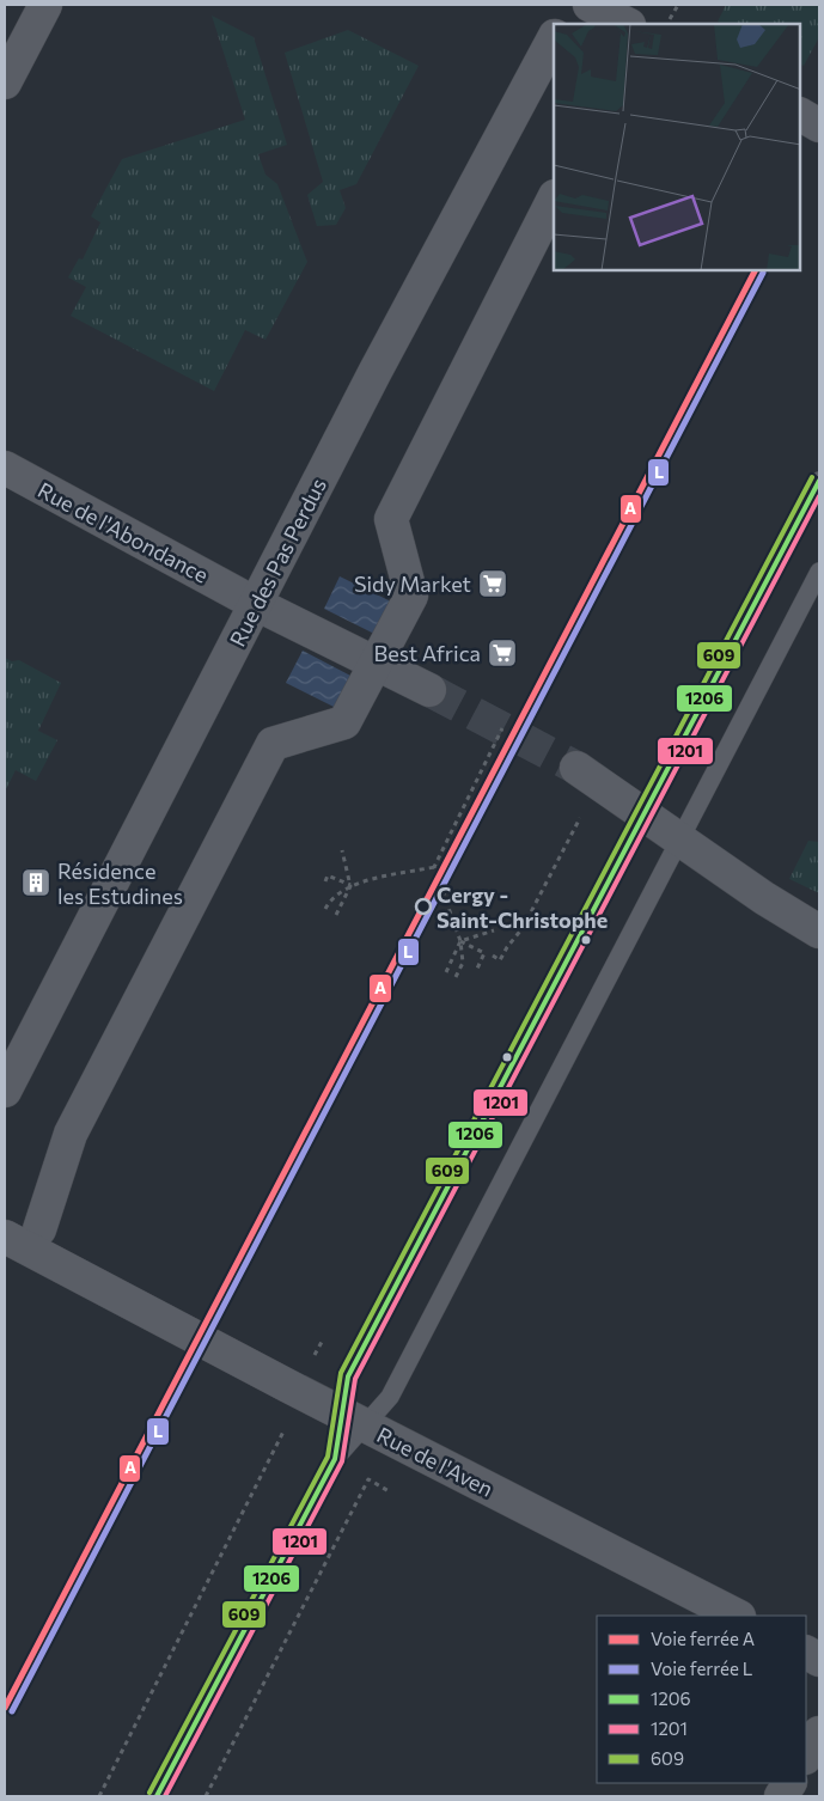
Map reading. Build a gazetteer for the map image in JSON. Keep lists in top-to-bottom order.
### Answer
{
  "streets": {
    "street": ["Rue de l'Abondance", "Rue des Pas Perdus", "Rue de l'Aven"]
  },
  "crossings": [
    ["Rue de l'Abondance", "Rue des Pas Perdus"]
  ],
  "places": {
    "supermarket": ["Sidy Market", "Best Africa"],
    "building": ["Résidence les Estudines"],
    "other": ["Cergy - Saint-Christophe"]
  },
  "lines": [
    "rail line A",
    "rail line L",
    "transit line 609",
    "transit line 1206",
    "transit line 1201"
  ],
  "legend": [
    "Voie ferrée A",
    "Voie ferrée L",
    "1206",
    "1201",
    "609"
  ]
}
